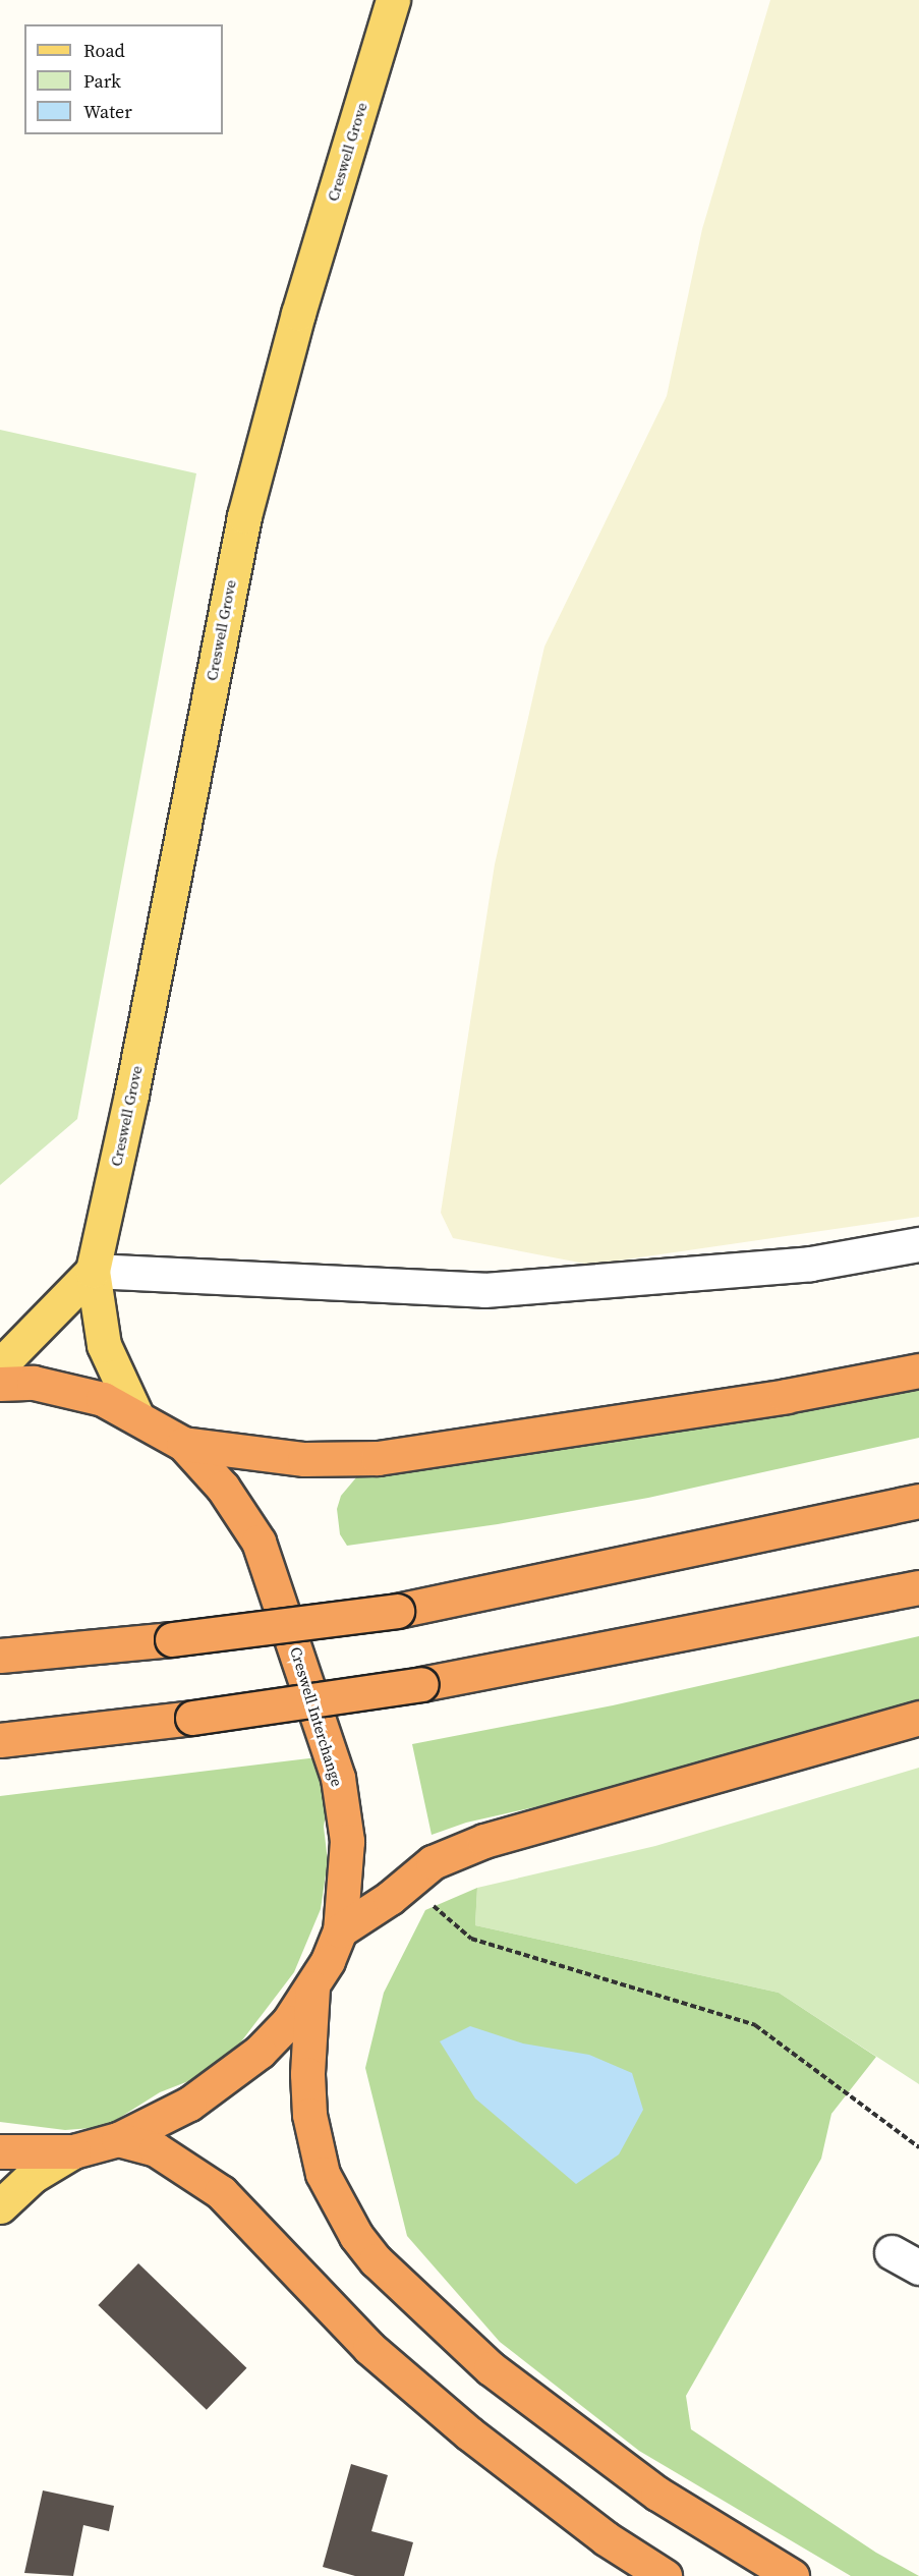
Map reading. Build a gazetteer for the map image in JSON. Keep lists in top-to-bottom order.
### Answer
{
  "streets": {
    "highway": ["Creswell Interchange"],
    "main road": ["Creswell Grove"]
  },
  "crossings": [
    ["Creswell Grove", "Creswell Interchange"]
  ],
  "legend": ["Road", "Park", "Water"]
}
